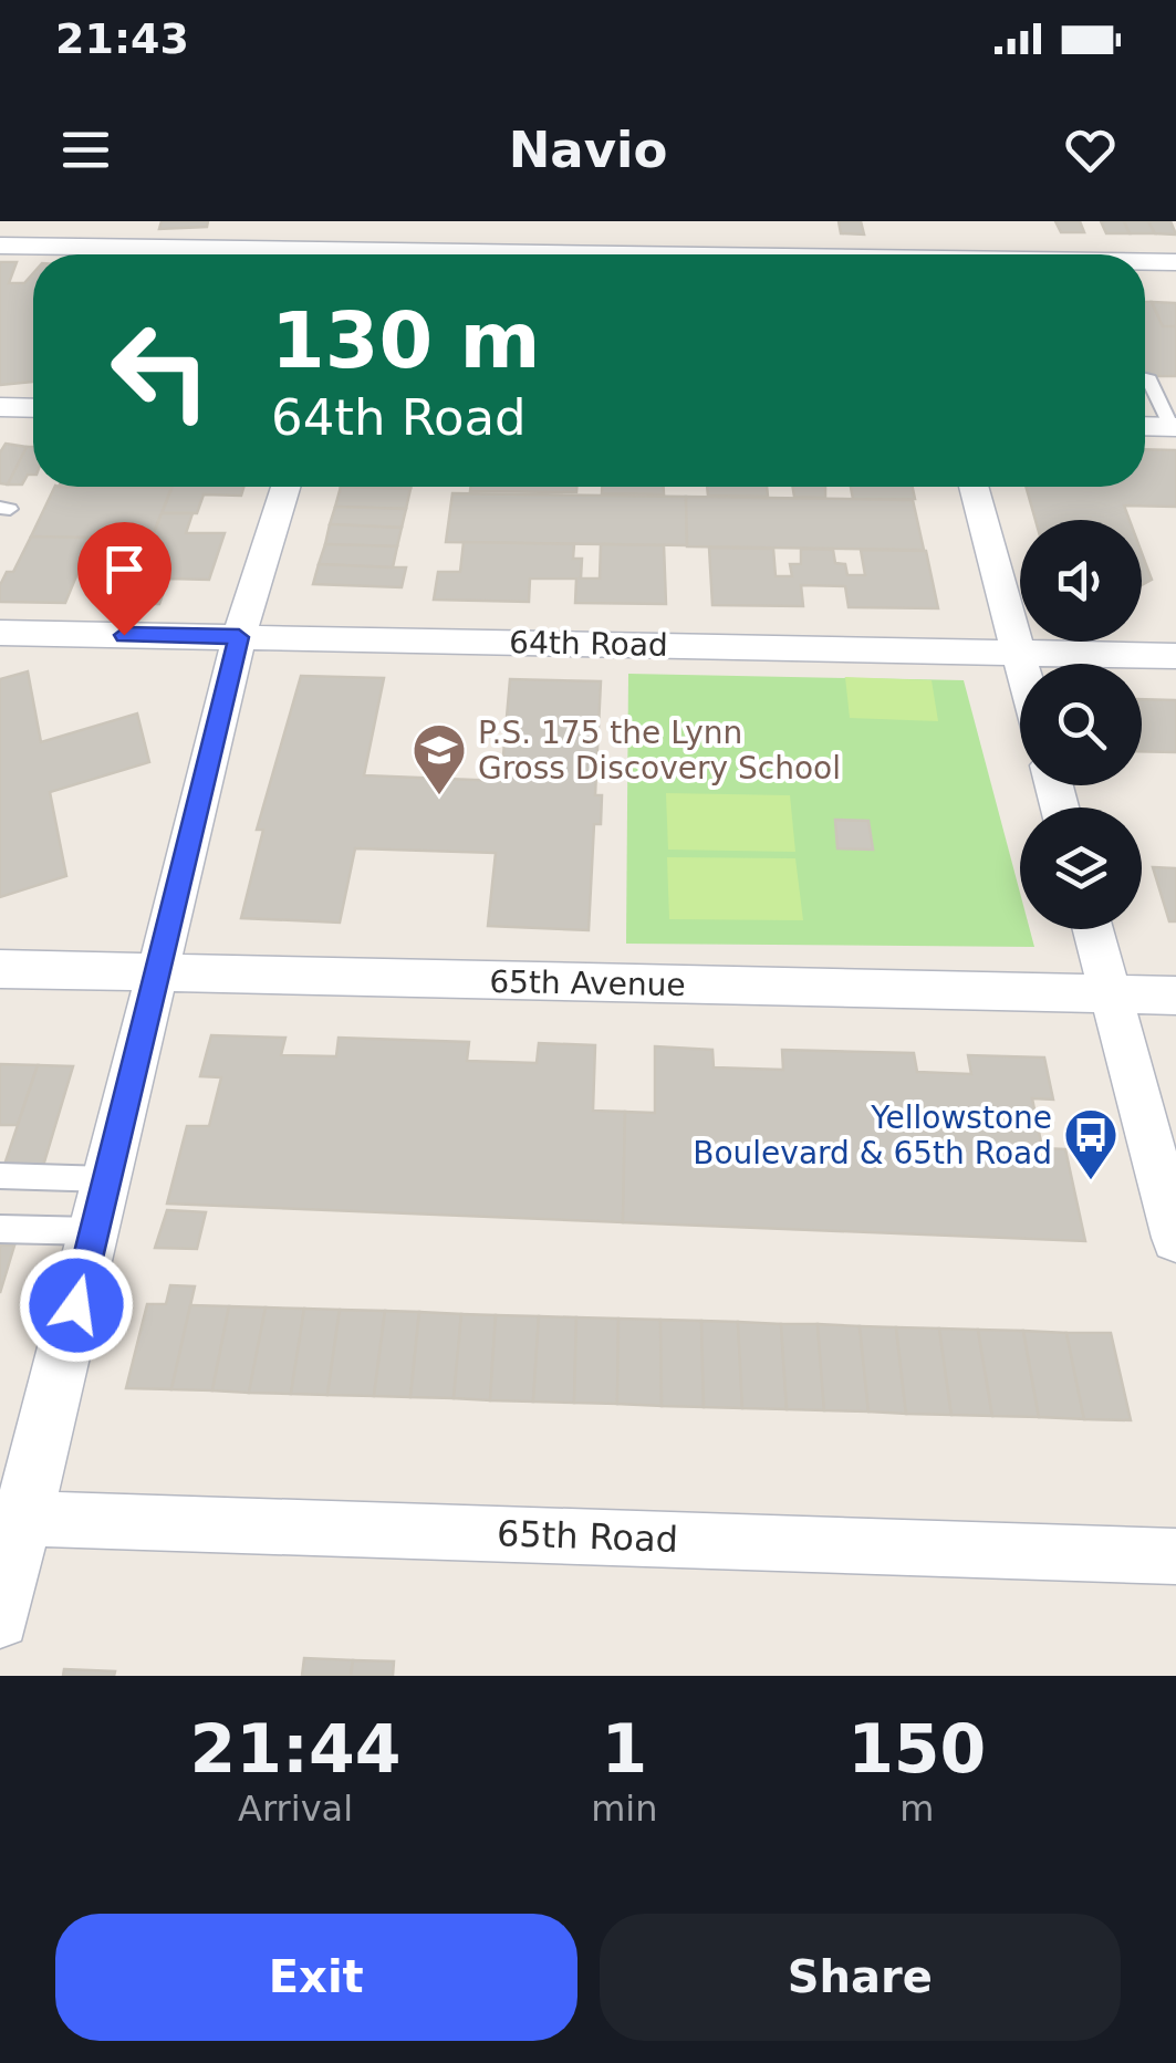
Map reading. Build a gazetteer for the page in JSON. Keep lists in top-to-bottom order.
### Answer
{
  "streets": {
    "street": ["64th Road", "65th Avenue", "65th Road"]
  },
  "places": {
    "school or university": ["P.S. 175 the Lynn Gross Discovery School"],
    "bus stop": ["Yellowstone Boulevard & 65th Road"]
  },
  "page": {
    "status": "21:43",
    "header": "Navio",
    "turn": ["130 m", "64th Road"],
    "eta": [
      "21:44",
      "Arrival",
      "1",
      "min",
      "150",
      "m"
    ],
    "buttons": ["Exit", "Share"]
  }
}
